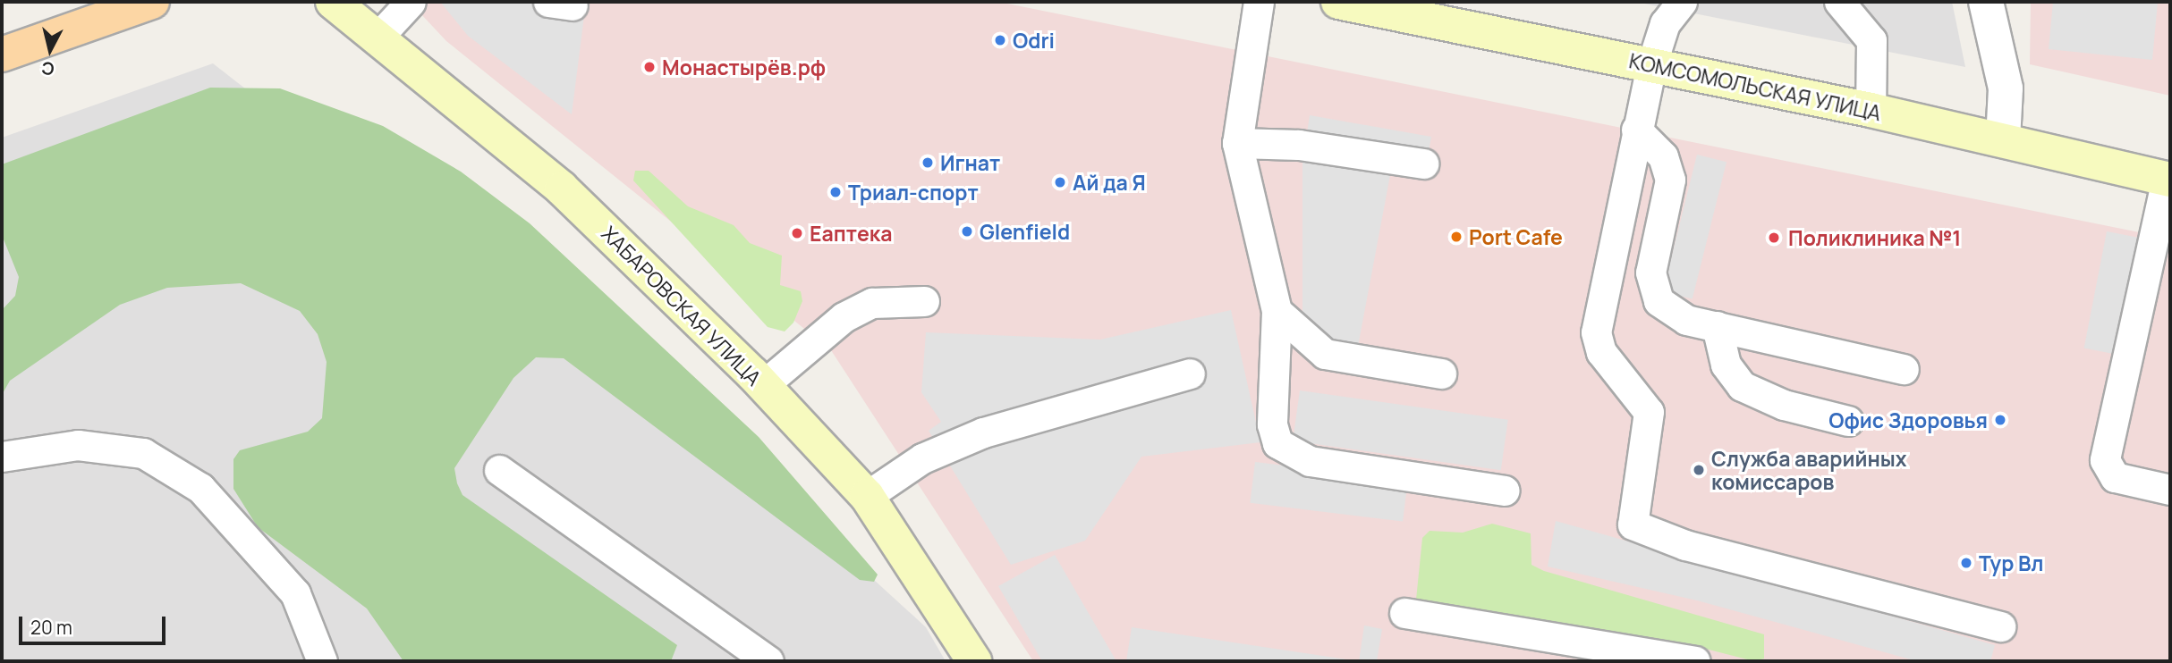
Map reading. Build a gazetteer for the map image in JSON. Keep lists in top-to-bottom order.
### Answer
{
  "streets": {
    "main road": ["КОМСОМОЛЬСКАЯ УЛИЦА", "ХАБАРОВСКАЯ УЛИЦА"]
  },
  "places": [
    "Odri",
    "Монастырёв.рф",
    "Игнат",
    "Ай да Я",
    "Триал-спорт",
    "Glenfield",
    "Еаптека",
    "Port Cafe",
    "Поликлиника №1",
    "Офис Здоровья",
    "Служба аварийных комиссаров",
    "Тур Вл"
  ],
  "scale_bar": "20 m",
  "north": "bottom"
}
